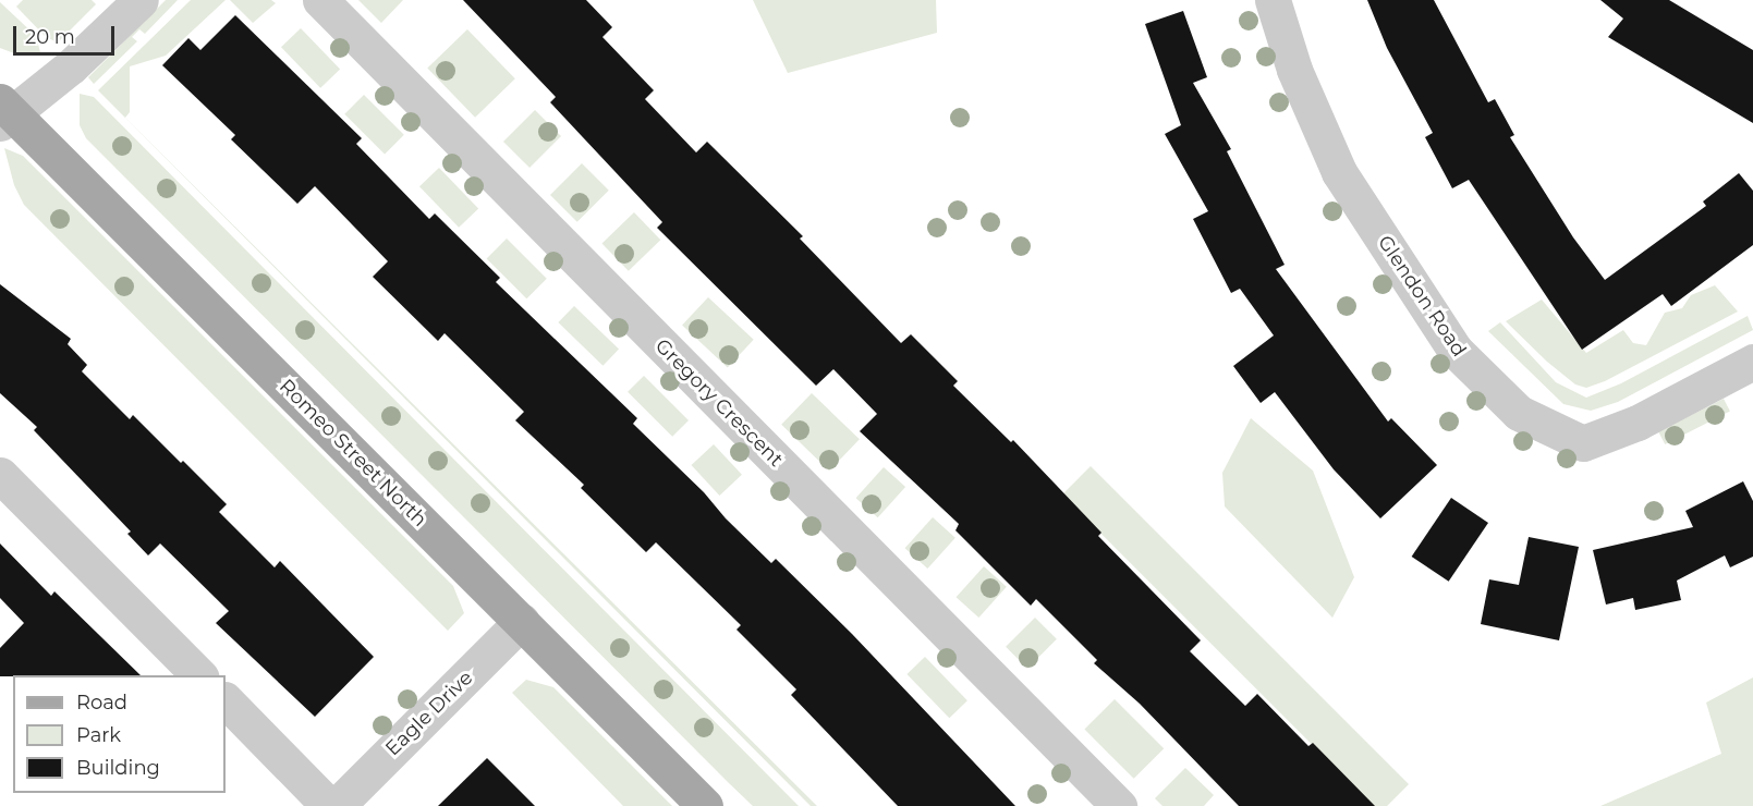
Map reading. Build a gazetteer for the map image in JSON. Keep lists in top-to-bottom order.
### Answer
{
  "streets": {
    "main road": ["Romeo Street North"],
    "street": ["Glendon Road", "Gregory Crescent", "Eagle Drive"]
  },
  "crossings": [
    ["Romeo Street North", "Eagle Drive"]
  ],
  "legend": ["Road", "Park", "Building"],
  "scale_bar": "20 m"
}
